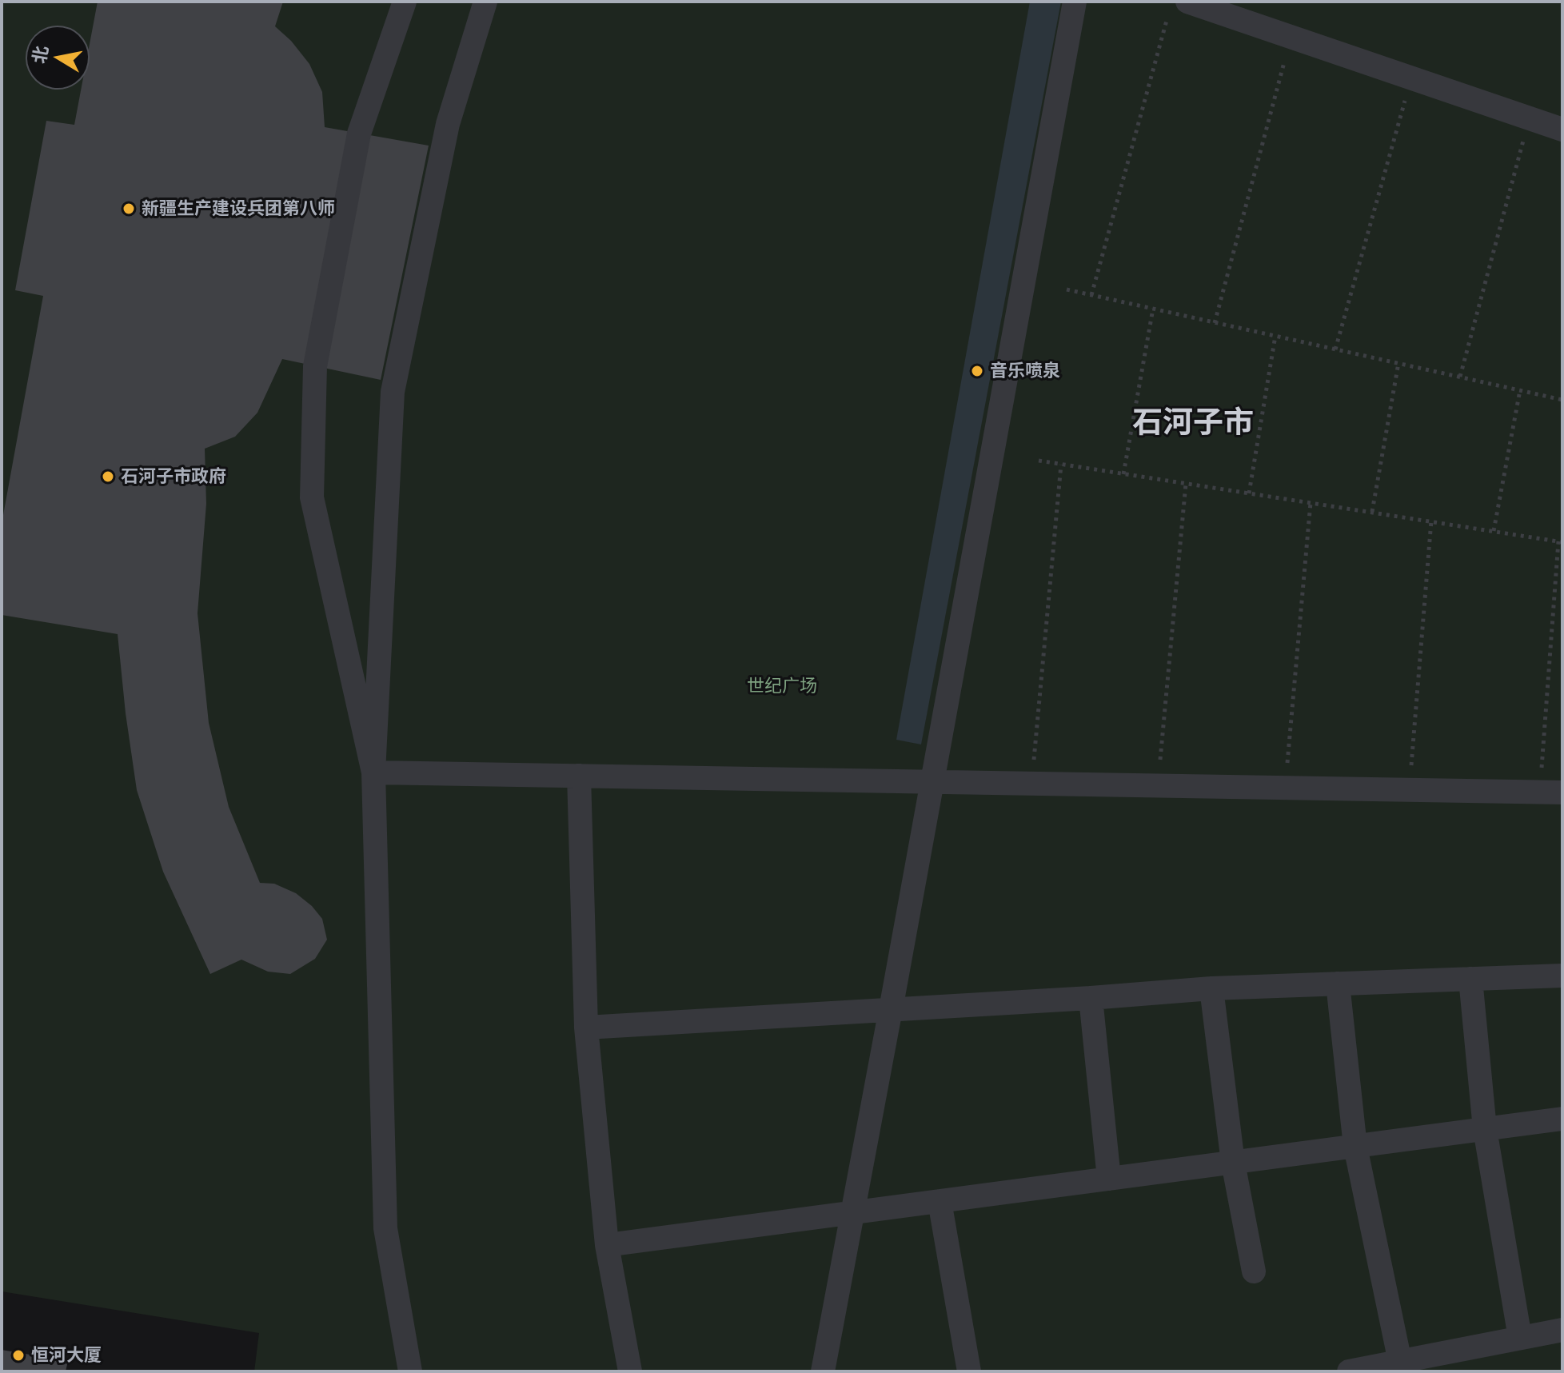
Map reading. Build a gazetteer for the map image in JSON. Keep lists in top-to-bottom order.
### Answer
{
  "districts": ["石河子市"],
  "parks": ["世纪广场"],
  "places": [
    "新疆生产建设兵团第八师",
    "音乐喷泉",
    "石河子市政府",
    "恒河大厦"
  ],
  "north": "left"
}
